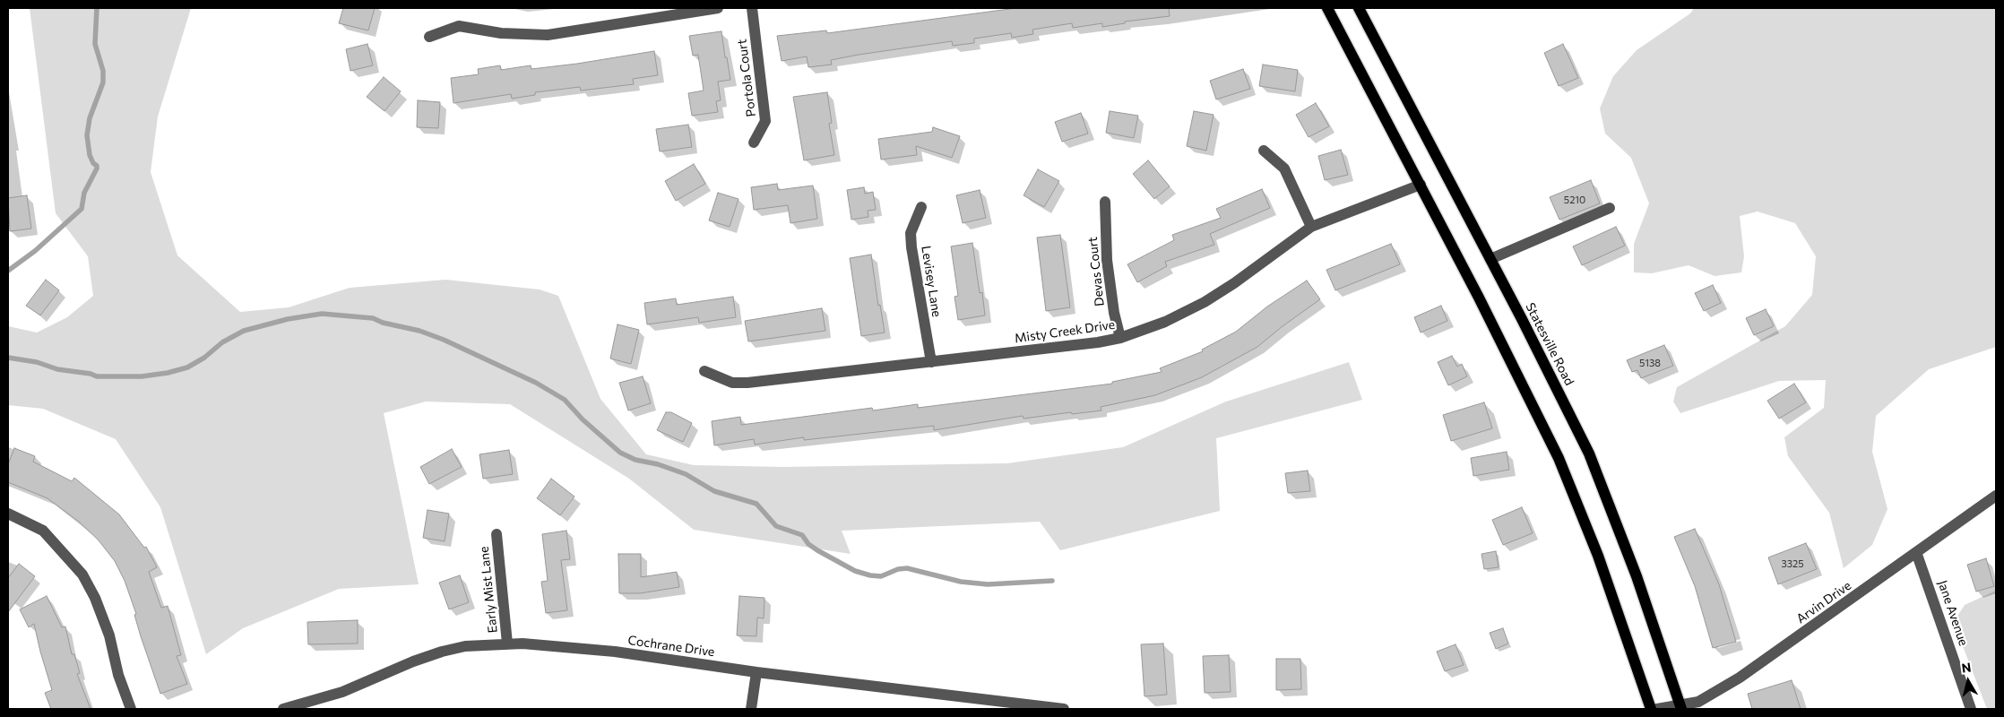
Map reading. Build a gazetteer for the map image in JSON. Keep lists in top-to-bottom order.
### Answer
{
  "streets": {
    "main road": ["Statesville Road"],
    "street": [
      "Portola Court",
      "Devas Court",
      "Levisey Lane",
      "Misty Creek Drive",
      "Early Mist Lane",
      "Arvin Drive",
      "Jane Avenue",
      "Cochrane Drive"
    ]
  },
  "crossings": [
    ["Devas Court", "Misty Creek Drive"],
    ["Levisey Lane", "Misty Creek Drive"],
    ["Statesville Road", "Arvin Drive"],
    ["Early Mist Lane", "Cochrane Drive"],
    ["Arvin Drive", "Jane Avenue"]
  ],
  "house_numbers": ["5210", "5138", "3325"],
  "north": "top"
}
